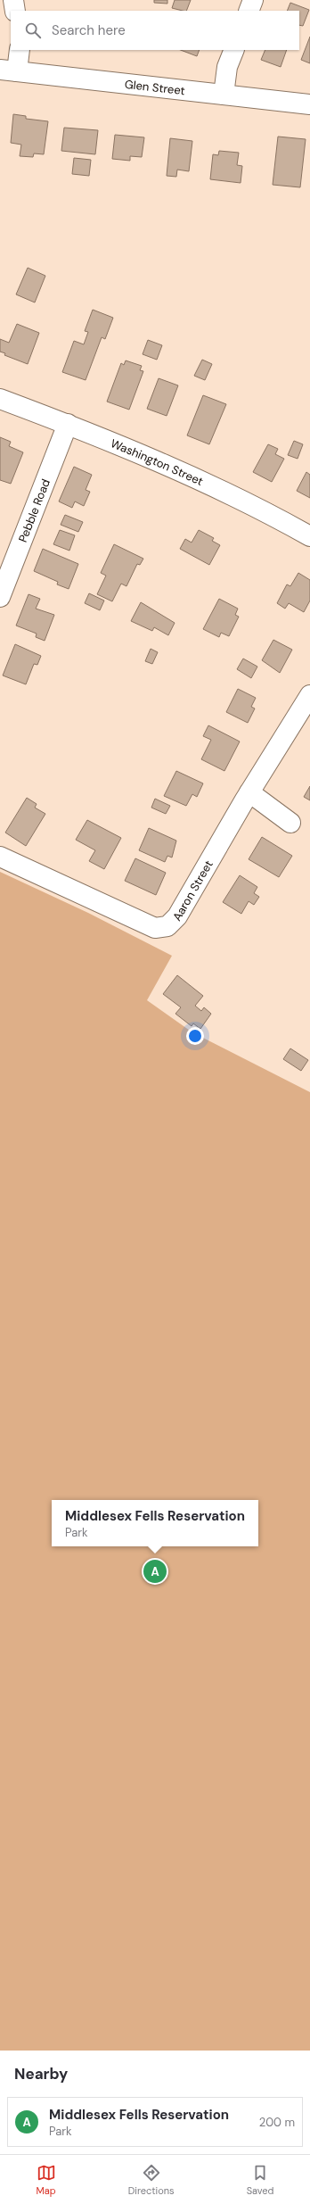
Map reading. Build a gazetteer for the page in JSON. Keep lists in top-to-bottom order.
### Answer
{
  "streets": {
    "street": [
      "Glen Street",
      "Washington Street",
      "Pebble Road",
      "Aaron Street"
    ]
  },
  "crossings": [
    ["Washington Street", "Pebble Road"]
  ],
  "page": {
    "search": "Search here",
    "popup": ["Middlesex Fells Reservation", "Park"],
    "pins": "A",
    "heading": "Nearby",
    "list": [
      {
        "mark": "A",
        "name": "Middlesex Fells Reservation",
        "note": "Park",
        "value": "200 m"
      }
    ],
    "nav": ["Map", "Directions", "Saved"]
  }
}
